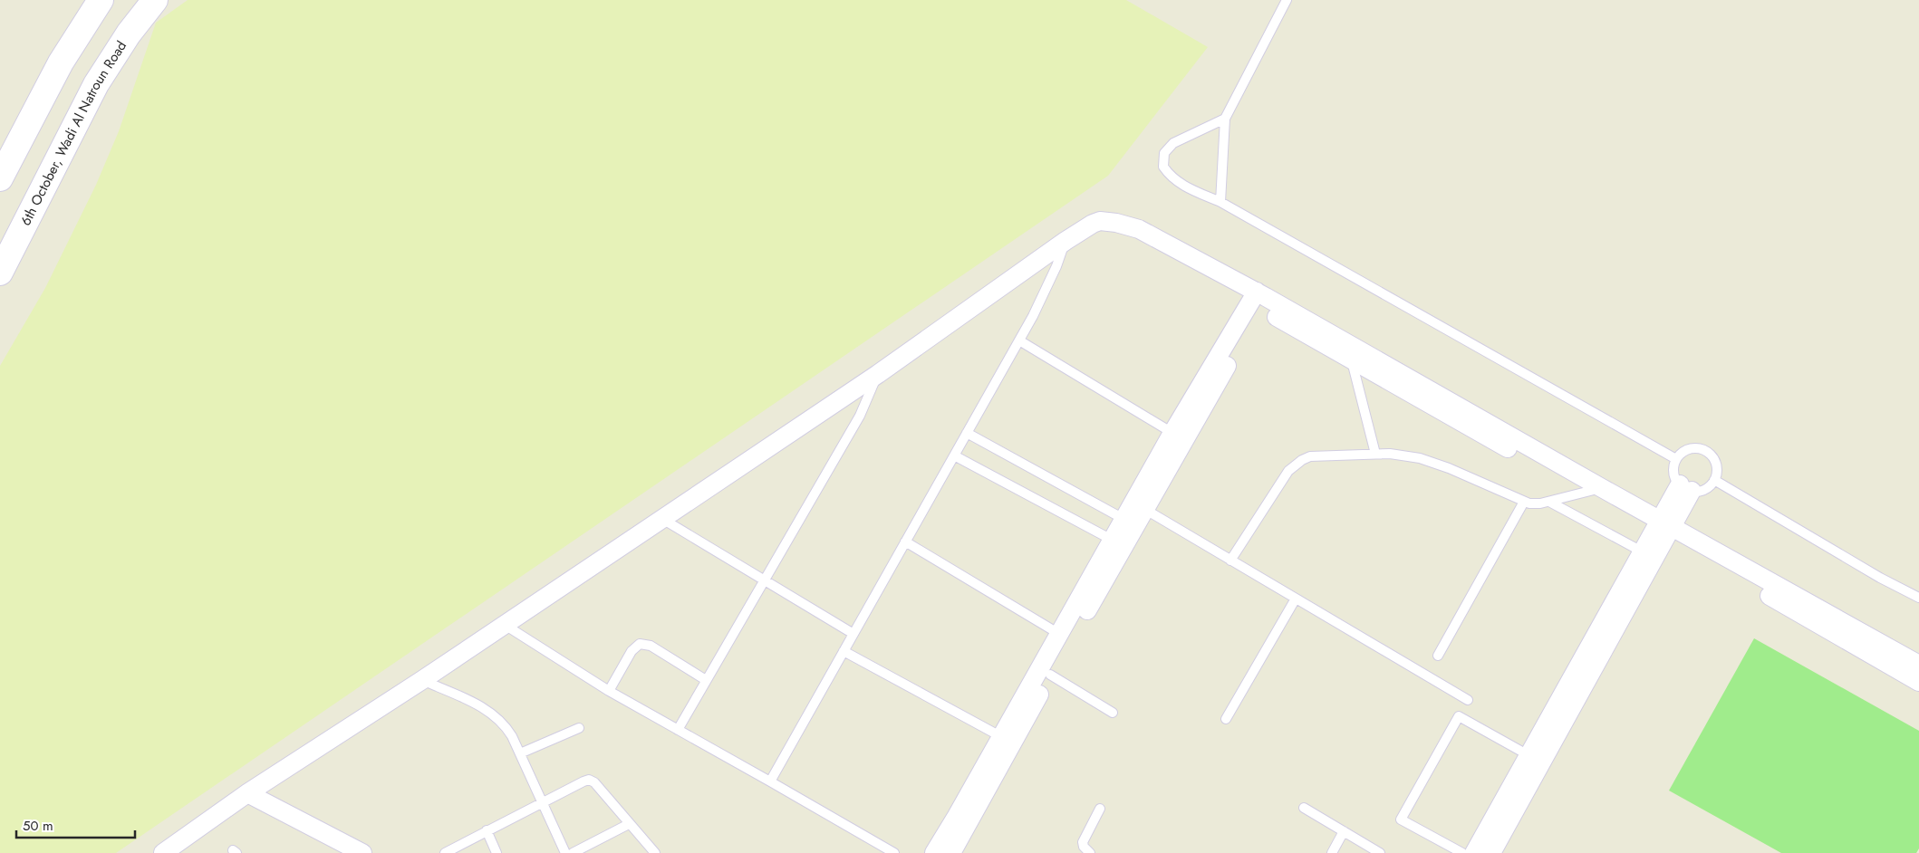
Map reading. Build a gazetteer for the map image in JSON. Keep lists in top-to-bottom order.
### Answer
{
  "streets": {
    "street": ["6th October, Wadi Al Natroun Road"]
  },
  "scale_bar": "50 m"
}
